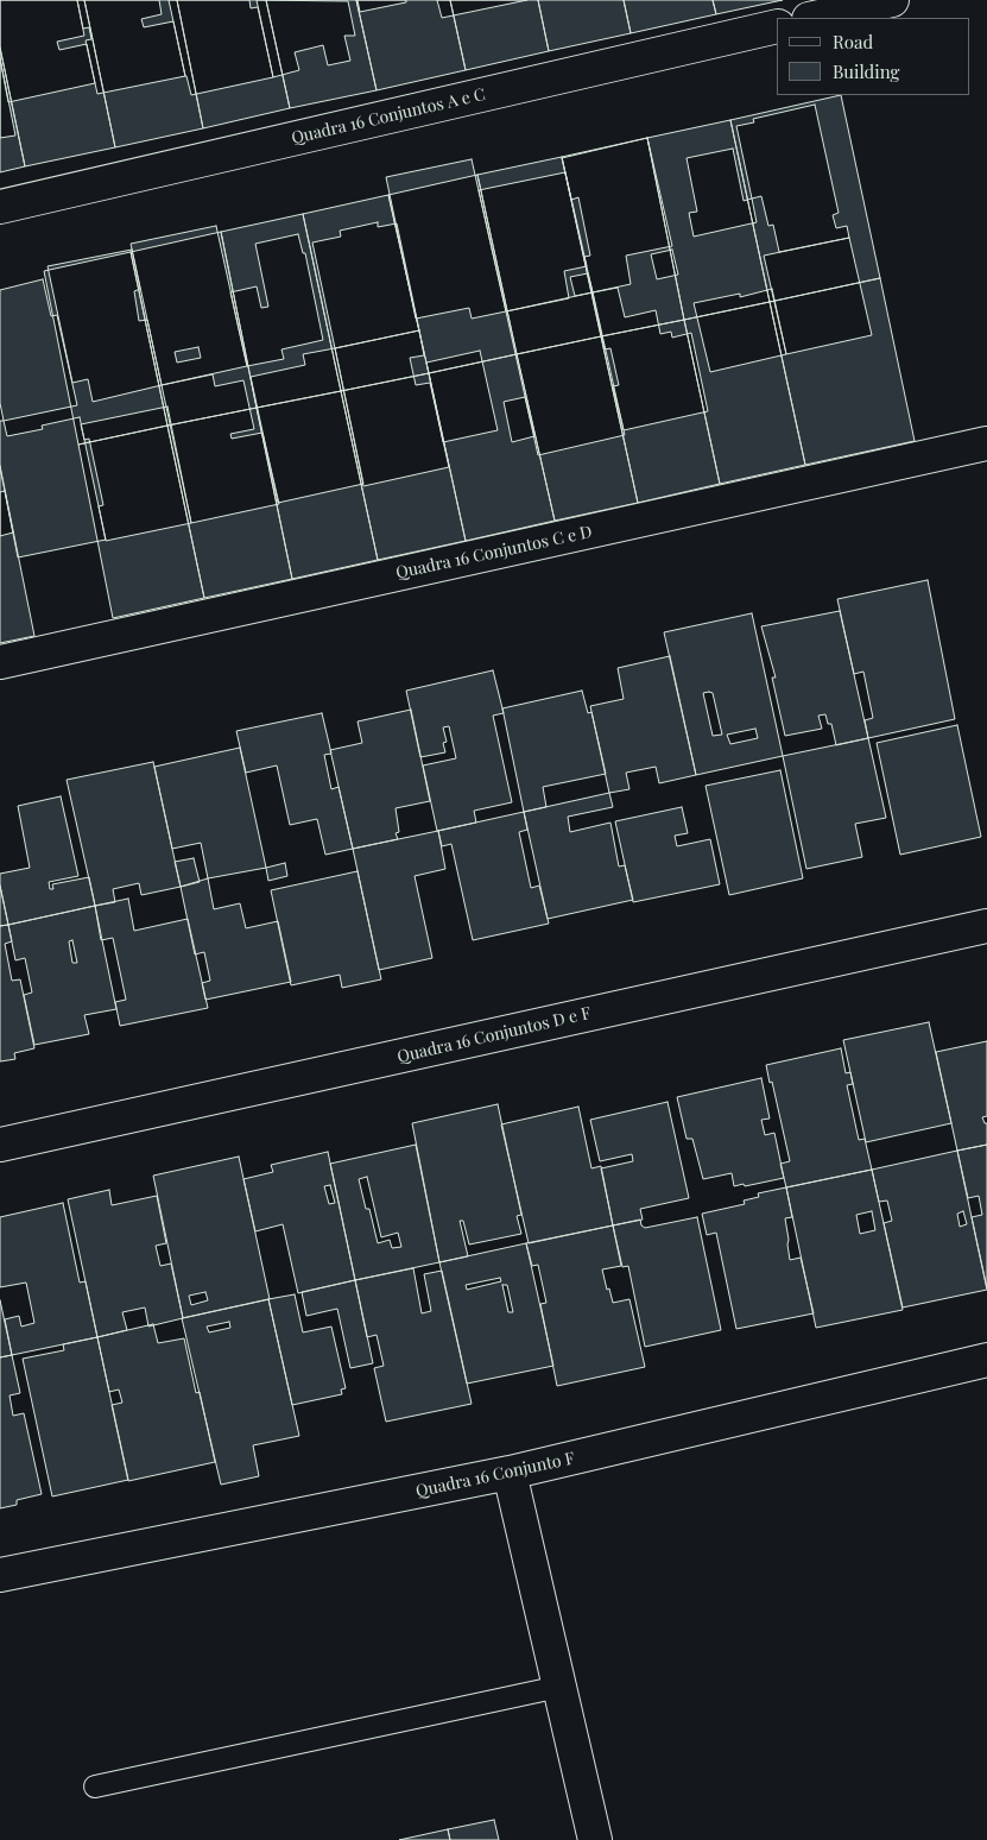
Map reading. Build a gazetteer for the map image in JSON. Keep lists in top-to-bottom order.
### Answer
{
  "streets": {
    "street": [
      "Quadra 16 Conjuntos A e C",
      "Quadra 16 Conjuntos C e D",
      "Quadra 16 Conjuntos D e F",
      "Quadra 16 Conjunto F"
    ]
  },
  "legend": ["Road", "Building"]
}
